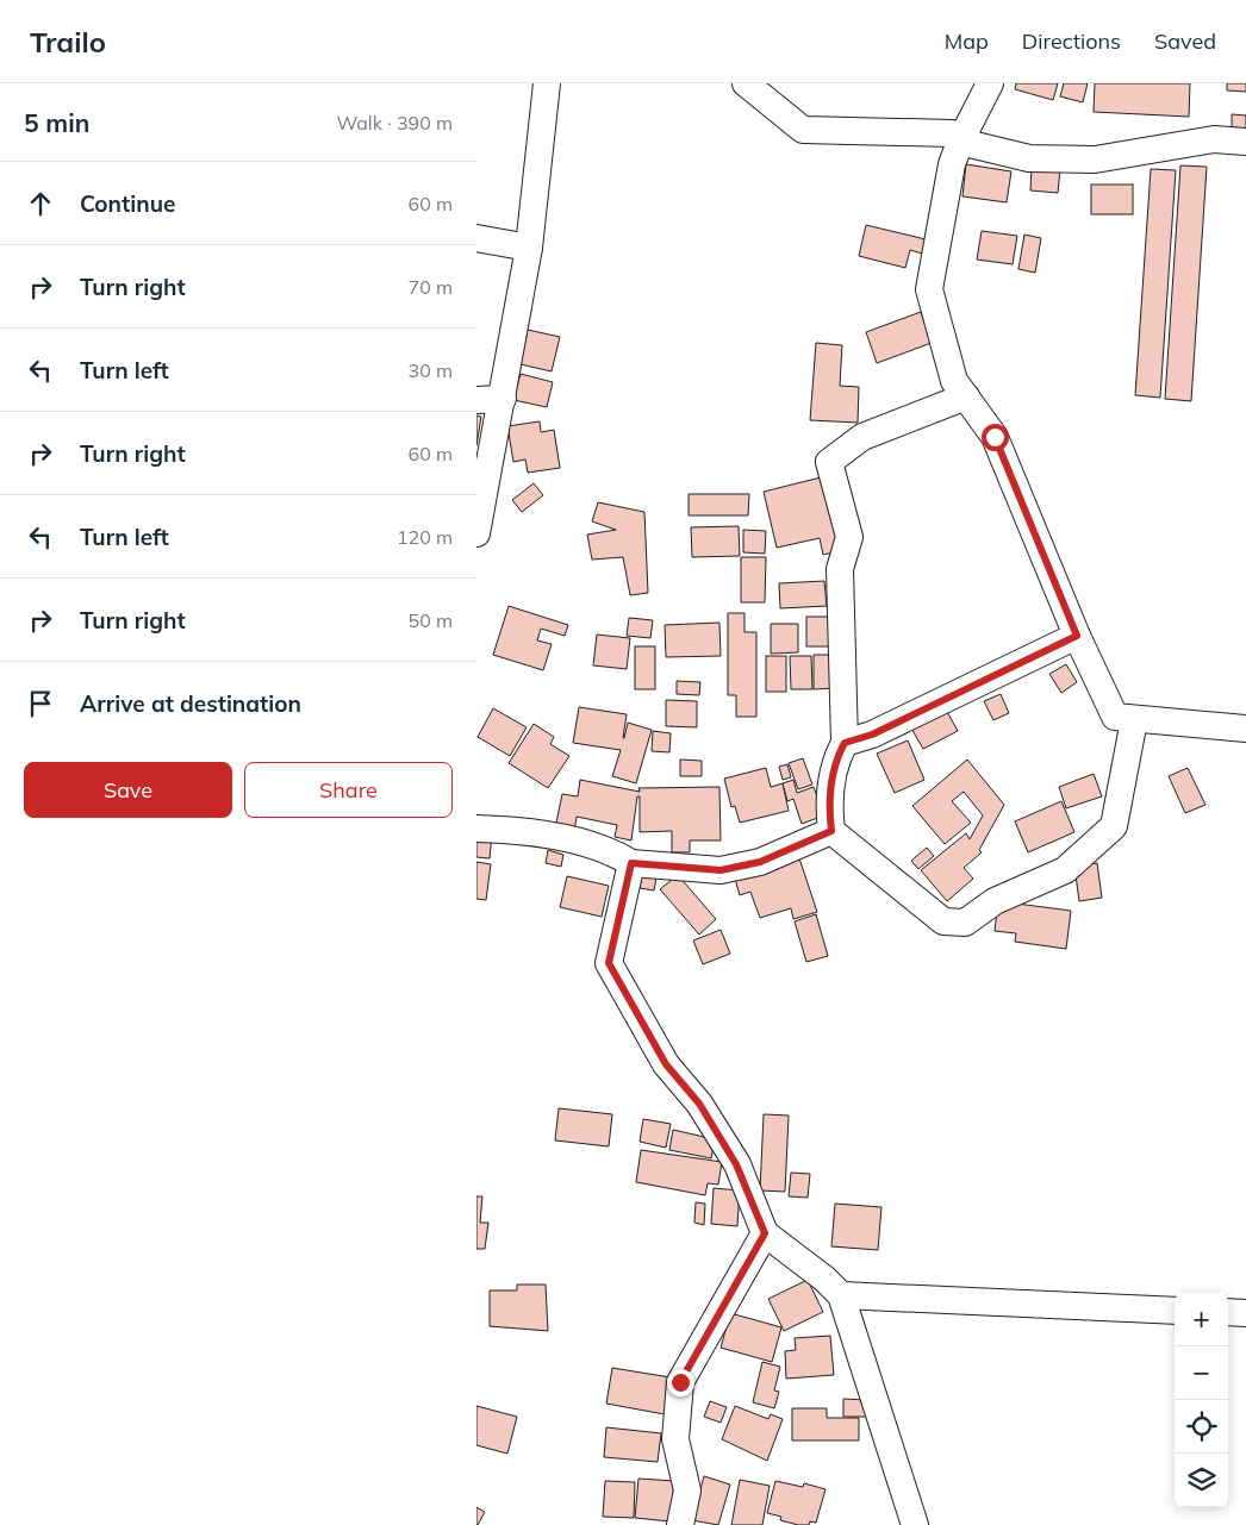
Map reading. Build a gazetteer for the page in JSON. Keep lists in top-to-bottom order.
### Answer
{
  "page": {
    "header": "Trailo",
    "nav": ["Map", "Directions", "Saved"],
    "heading": ["5 min", "Walk · 390 m"],
    "list": [
      ["Continue", "60 m"],
      ["Turn right", "70 m"],
      ["Turn left", "30 m"],
      ["Turn right", "60 m"],
      ["Turn left", "120 m"],
      ["Turn right", "50 m"],
      "Arrive at destination"
    ],
    "buttons": ["Save", "Share"],
    "map_buttons": ["+", "−"]
  }
}
